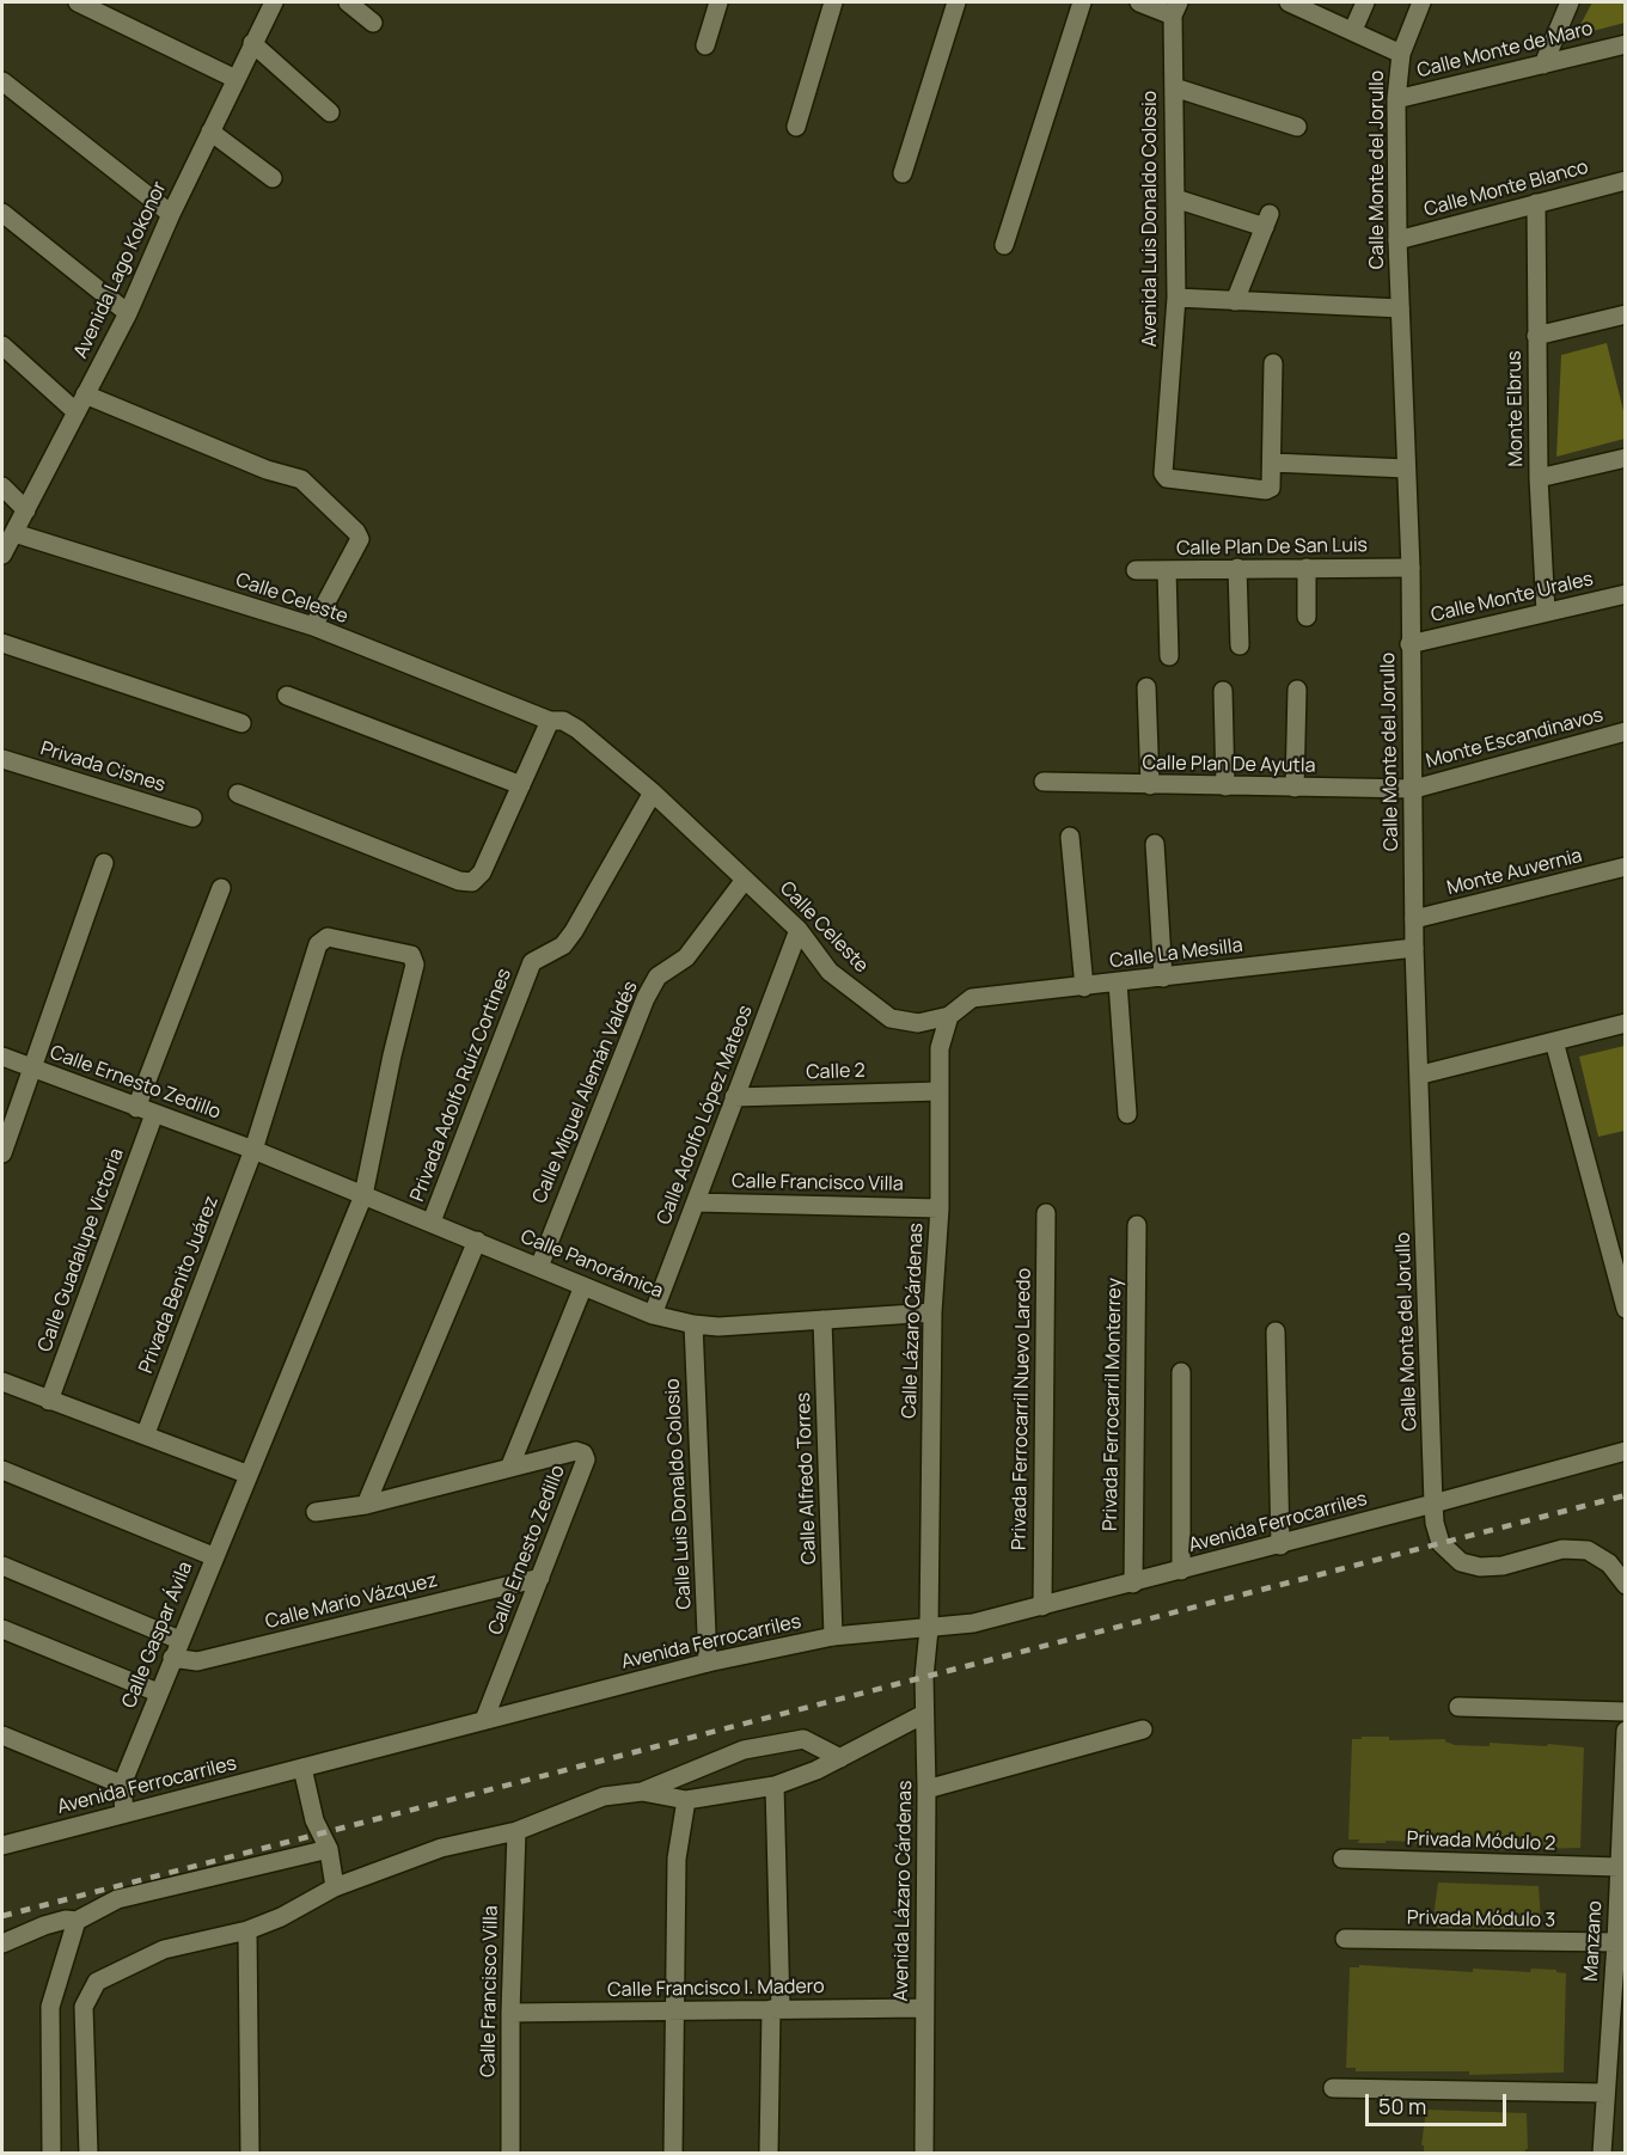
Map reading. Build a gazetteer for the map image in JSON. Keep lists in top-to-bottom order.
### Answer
{
  "streets": {
    "street": [
      "Calle Monte de Maro",
      "Calle Monte del Jorullo",
      "Calle Monte Blanco",
      "Avenida Luis Donaldo Colosio",
      "Avenida Lago Kokonor",
      "Monte Elbrus",
      "Calle Plan De San Luis",
      "Calle Monte Urales",
      "Calle Celeste",
      "Monte Escandinavos",
      "Calle Plan De Ayutla",
      "Privada Cisnes",
      "Monte Auvernia",
      "Calle La Mesilla",
      "Calle 2",
      "Calle Ernesto Zedillo",
      "Privada Adolfo Ruíz Cortines",
      "Calle Miguel Alemán Valdés",
      "Calle Adolfo López Mateos",
      "Calle Francisco Villa",
      "Calle Guadalupe Victoria",
      "Calle Panorámica",
      "Privada Benito Juárez",
      "Calle Lázaro Cárdenas",
      "Privada Ferrocarril Monterrey",
      "Privada Ferrocarril Nuevo Laredo",
      "Calle Alfredo Torres",
      "Calle Luis Donaldo Colosio",
      "Avenida Ferrocarriles",
      "Calle Mario Vázquez",
      "Calle Gaspar Ávila",
      "Privada Módulo 2",
      "Avenida Lázaro Cárdenas",
      "Privada Módulo 3",
      "Manzano",
      "Calle Francisco I. Madero"
    ]
  },
  "crossings": [
    ["Calle Monte de Maro", "Calle Monte del Jorullo"],
    ["Calle Monte del Jorullo", "Calle Monte Blanco"],
    ["Calle Monte del Jorullo", "Calle Plan De San Luis"],
    ["Calle Monte del Jorullo", "Calle Monte Urales"],
    ["Calle Monte del Jorullo", "Monte Escandinavos"],
    ["Calle Monte del Jorullo", "Calle Plan De Ayutla"],
    ["Calle Monte del Jorullo", "Monte Auvernia"],
    ["Calle Monte del Jorullo", "Calle La Mesilla"],
    ["Calle Monte del Jorullo", "Avenida Ferrocarriles"],
    ["Calle Monte Blanco", "Monte Elbrus"],
    ["Avenida Lago Kokonor", "Calle Celeste"],
    ["Monte Elbrus", "Calle Monte Urales"],
    ["Calle Celeste", "Calle La Mesilla"],
    ["Calle Celeste", "Privada Adolfo Ruíz Cortines"],
    ["Calle Celeste", "Calle Miguel Alemán Valdés"],
    ["Calle Celeste", "Calle Adolfo López Mateos"],
    ["Calle Celeste", "Calle Lázaro Cárdenas"],
    ["Monte Escandinavos", "Calle Plan De Ayutla"],
    ["Calle La Mesilla", "Calle Lázaro Cárdenas"],
    ["Calle 2", "Calle Adolfo López Mateos"],
    ["Calle 2", "Calle Lázaro Cárdenas"],
    ["Calle Ernesto Zedillo", "Calle Guadalupe Victoria"],
    ["Calle Ernesto Zedillo", "Calle Panorámica"],
    ["Calle Ernesto Zedillo", "Privada Benito Juárez"],
    ["Calle Ernesto Zedillo", "Avenida Ferrocarriles"],
    ["Calle Ernesto Zedillo", "Calle Mario Vázquez"],
    ["Privada Adolfo Ruíz Cortines", "Calle Panorámica"],
    ["Calle Miguel Alemán Valdés", "Calle Panorámica"],
    ["Calle Adolfo López Mateos", "Calle Francisco Villa"],
    ["Calle Adolfo López Mateos", "Calle Panorámica"],
    ["Calle Francisco Villa", "Calle Lázaro Cárdenas"],
    ["Calle Francisco Villa", "Calle Francisco I. Madero"],
    ["Calle Panorámica", "Privada Benito Juárez"],
    ["Calle Panorámica", "Calle Lázaro Cárdenas"],
    ["Calle Panorámica", "Calle Alfredo Torres"],
    ["Calle Panorámica", "Calle Luis Donaldo Colosio"],
    ["Calle Panorámica", "Calle Gaspar Ávila"],
    ["Privada Benito Juárez", "Calle Gaspar Ávila"],
    ["Calle Lázaro Cárdenas", "Avenida Ferrocarriles"],
    ["Calle Lázaro Cárdenas", "Avenida Lázaro Cárdenas"],
    ["Privada Ferrocarril Monterrey", "Avenida Ferrocarriles"],
    ["Privada Ferrocarril Nuevo Laredo", "Avenida Ferrocarriles"],
    ["Calle Alfredo Torres", "Avenida Ferrocarriles"],
    ["Calle Luis Donaldo Colosio", "Avenida Ferrocarriles"],
    ["Avenida Ferrocarriles", "Calle Gaspar Ávila"],
    ["Avenida Ferrocarriles", "Avenida Lázaro Cárdenas"],
    ["Calle Mario Vázquez", "Calle Gaspar Ávila"],
    ["Privada Módulo 2", "Manzano"],
    ["Avenida Lázaro Cárdenas", "Calle Francisco I. Madero"],
    ["Privada Módulo 3", "Manzano"]
  ],
  "scale_bar": "50 m"
}
